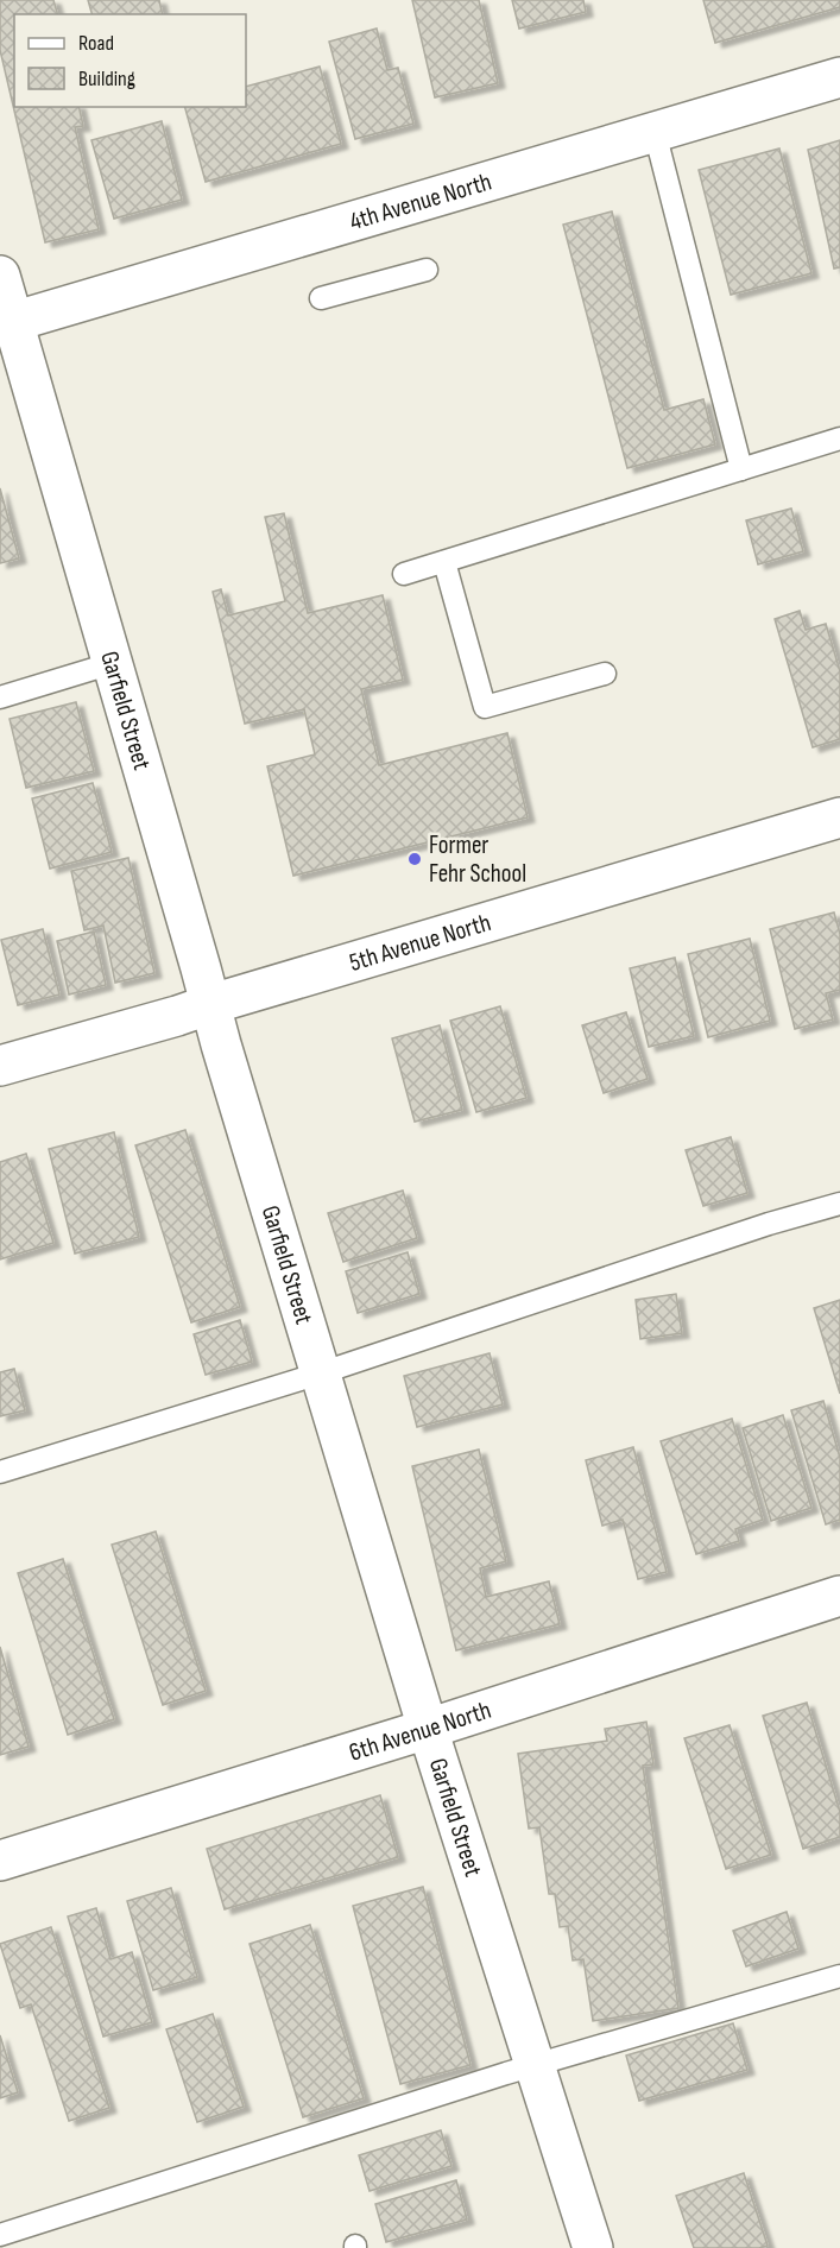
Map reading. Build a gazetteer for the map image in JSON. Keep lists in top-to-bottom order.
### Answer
{
  "streets": {
    "street": [
      "4th Avenue North",
      "Garfield Street",
      "5th Avenue North",
      "6th Avenue North"
    ]
  },
  "crossings": [
    ["4th Avenue North", "Garfield Street"],
    ["Garfield Street", "5th Avenue North"],
    ["Garfield Street", "6th Avenue North"]
  ],
  "places": ["Former Fehr School"],
  "legend": ["Road", "Building"]
}
